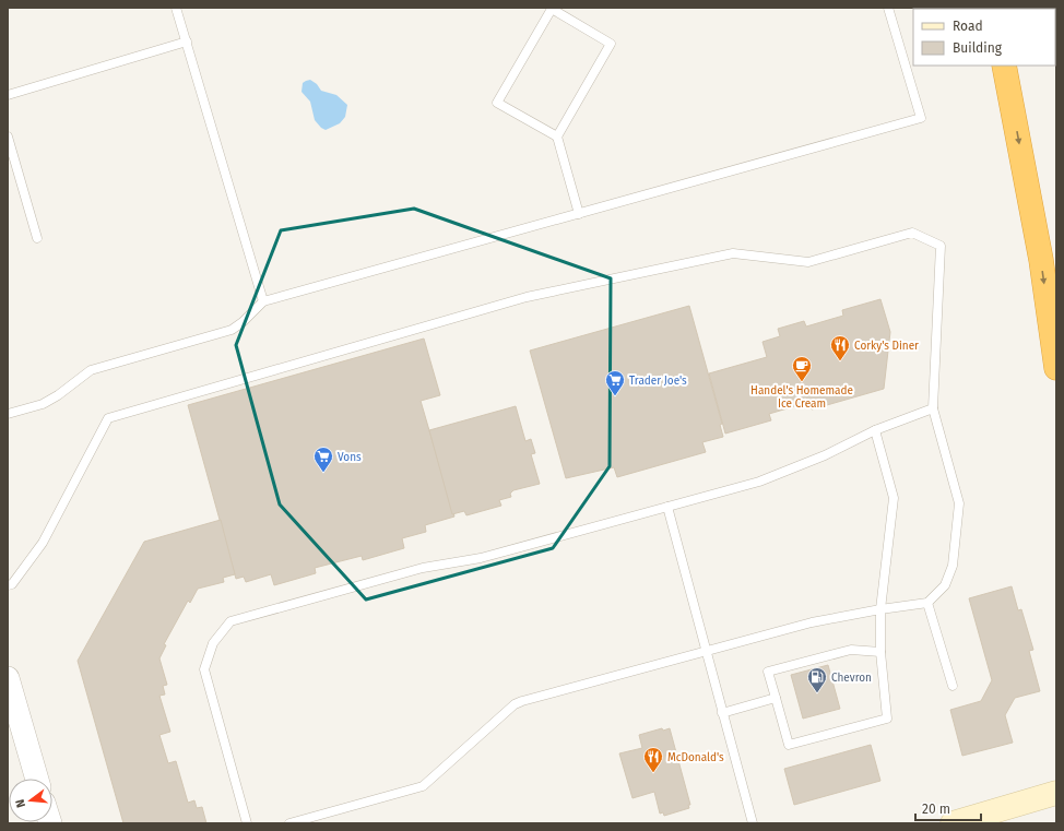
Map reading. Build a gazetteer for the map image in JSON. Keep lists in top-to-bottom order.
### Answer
{
  "places": {
    "restaurant": ["Corky's Diner", "McDonald's"],
    "cafe": ["Handel's Homemade Ice Cream"],
    "supermarket": ["Trader Joe's", "Vons"],
    "fuel station": ["Chevron"]
  },
  "legend": ["Road", "Building"],
  "scale_bar": "20 m",
  "north": "left"
}
